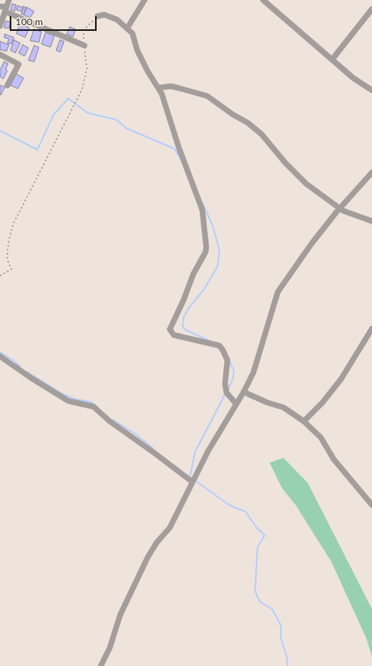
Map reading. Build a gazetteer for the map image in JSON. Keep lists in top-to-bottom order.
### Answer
{
  "scale_bar": "100 m"
}
